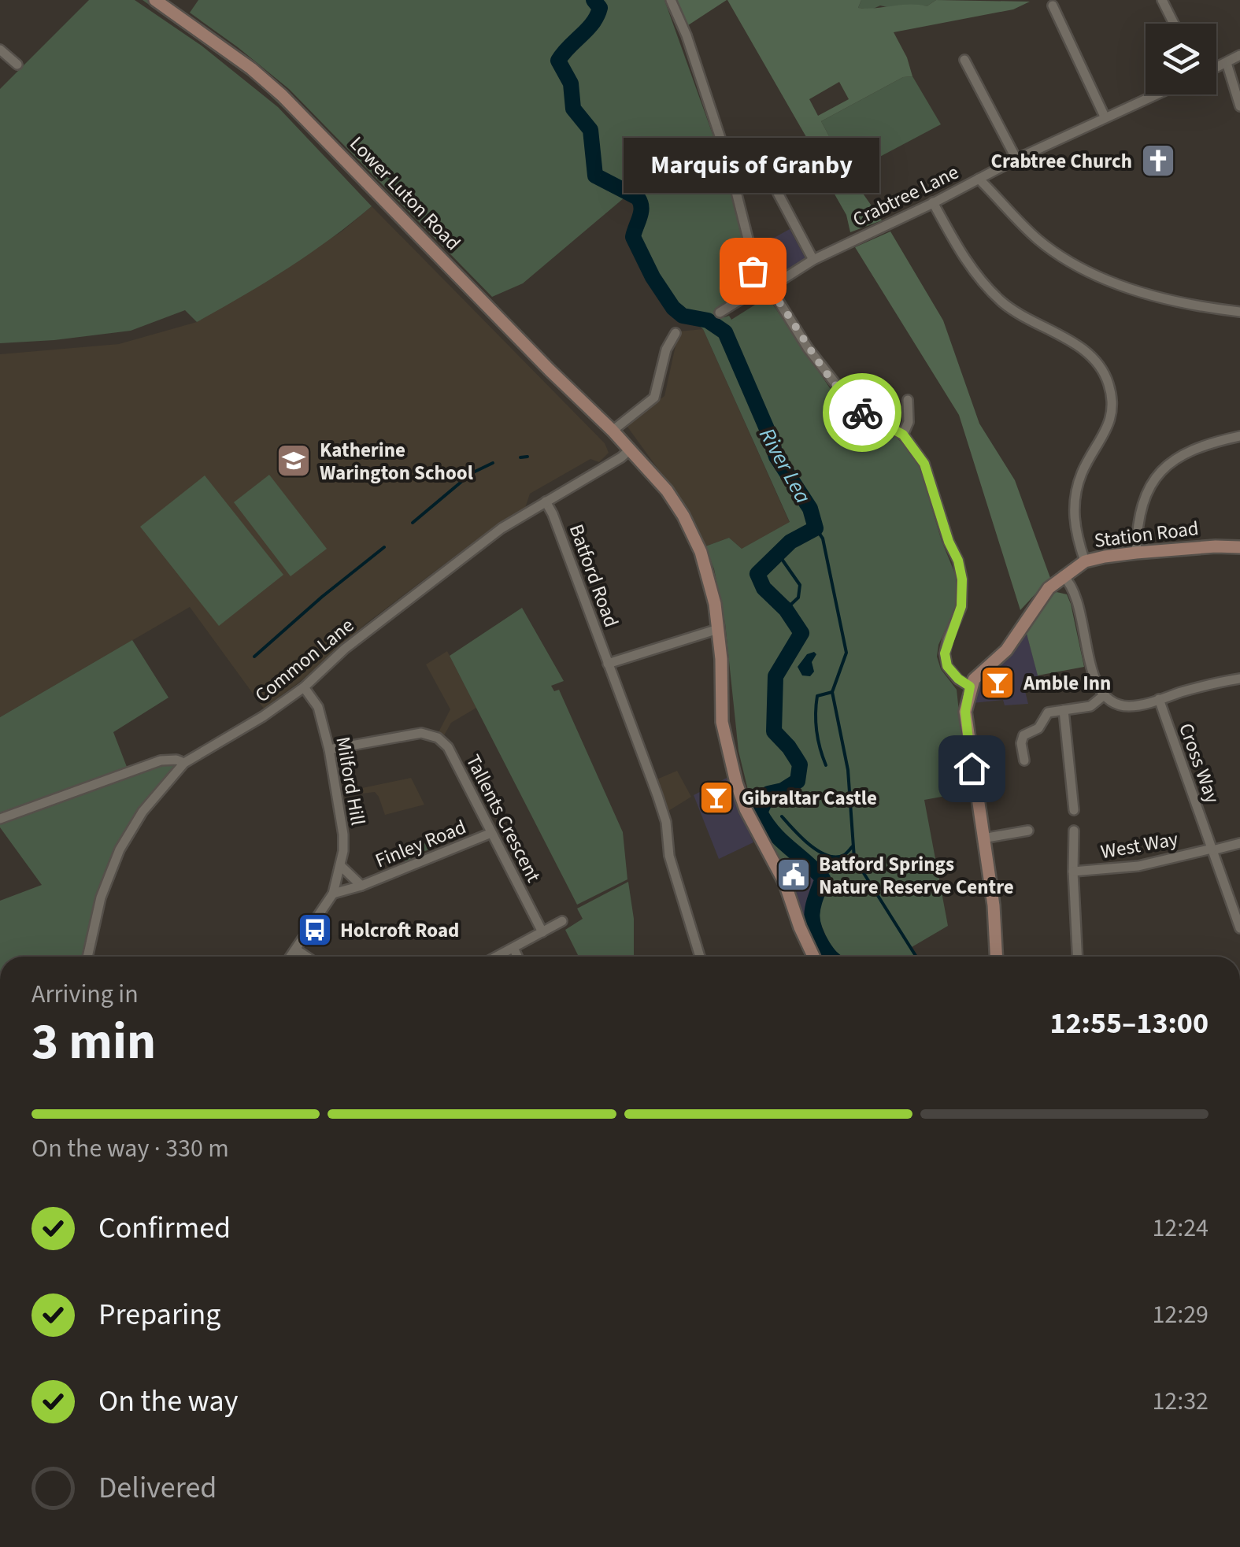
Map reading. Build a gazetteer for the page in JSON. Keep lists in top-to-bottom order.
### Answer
{
  "streets": {
    "main road": ["Lower Luton Road", "Station Road"],
    "street": [
      "Crabtree Lane",
      "Batford Road",
      "Common Lane",
      "Cross Way",
      "Milford Hill",
      "Tallents Crescent",
      "Finley Road",
      "West Way"
    ]
  },
  "crossings": [
    ["Lower Luton Road", "Common Lane"],
    ["Batford Road", "Common Lane"],
    ["Common Lane", "Milford Hill"],
    ["Cross Way", "West Way"],
    ["Milford Hill", "Tallents Crescent"],
    ["Milford Hill", "Finley Road"],
    ["Tallents Crescent", "Finley Road"]
  ],
  "water": ["River Lea"],
  "places": {
    "church": ["Crabtree Church"],
    "other": ["Marquis of Granby"],
    "school or university": ["Katherine Warington School"],
    "bar": ["Amble Inn", "Gibraltar Castle"],
    "public building": ["Batford Springs Nature Reserve Centre"],
    "bus stop": ["Holcroft Road"]
  },
  "page": {
    "bubble": "Marquis of Granby",
    "heading": ["3 min", "Arriving in", "12:55–13:00"],
    "bar": "On the way · 330 m",
    "list": [
      ["Confirmed", "12:24"],
      ["Preparing", "12:29"],
      ["On the way", "12:32"],
      "Delivered"
    ]
  }
}
